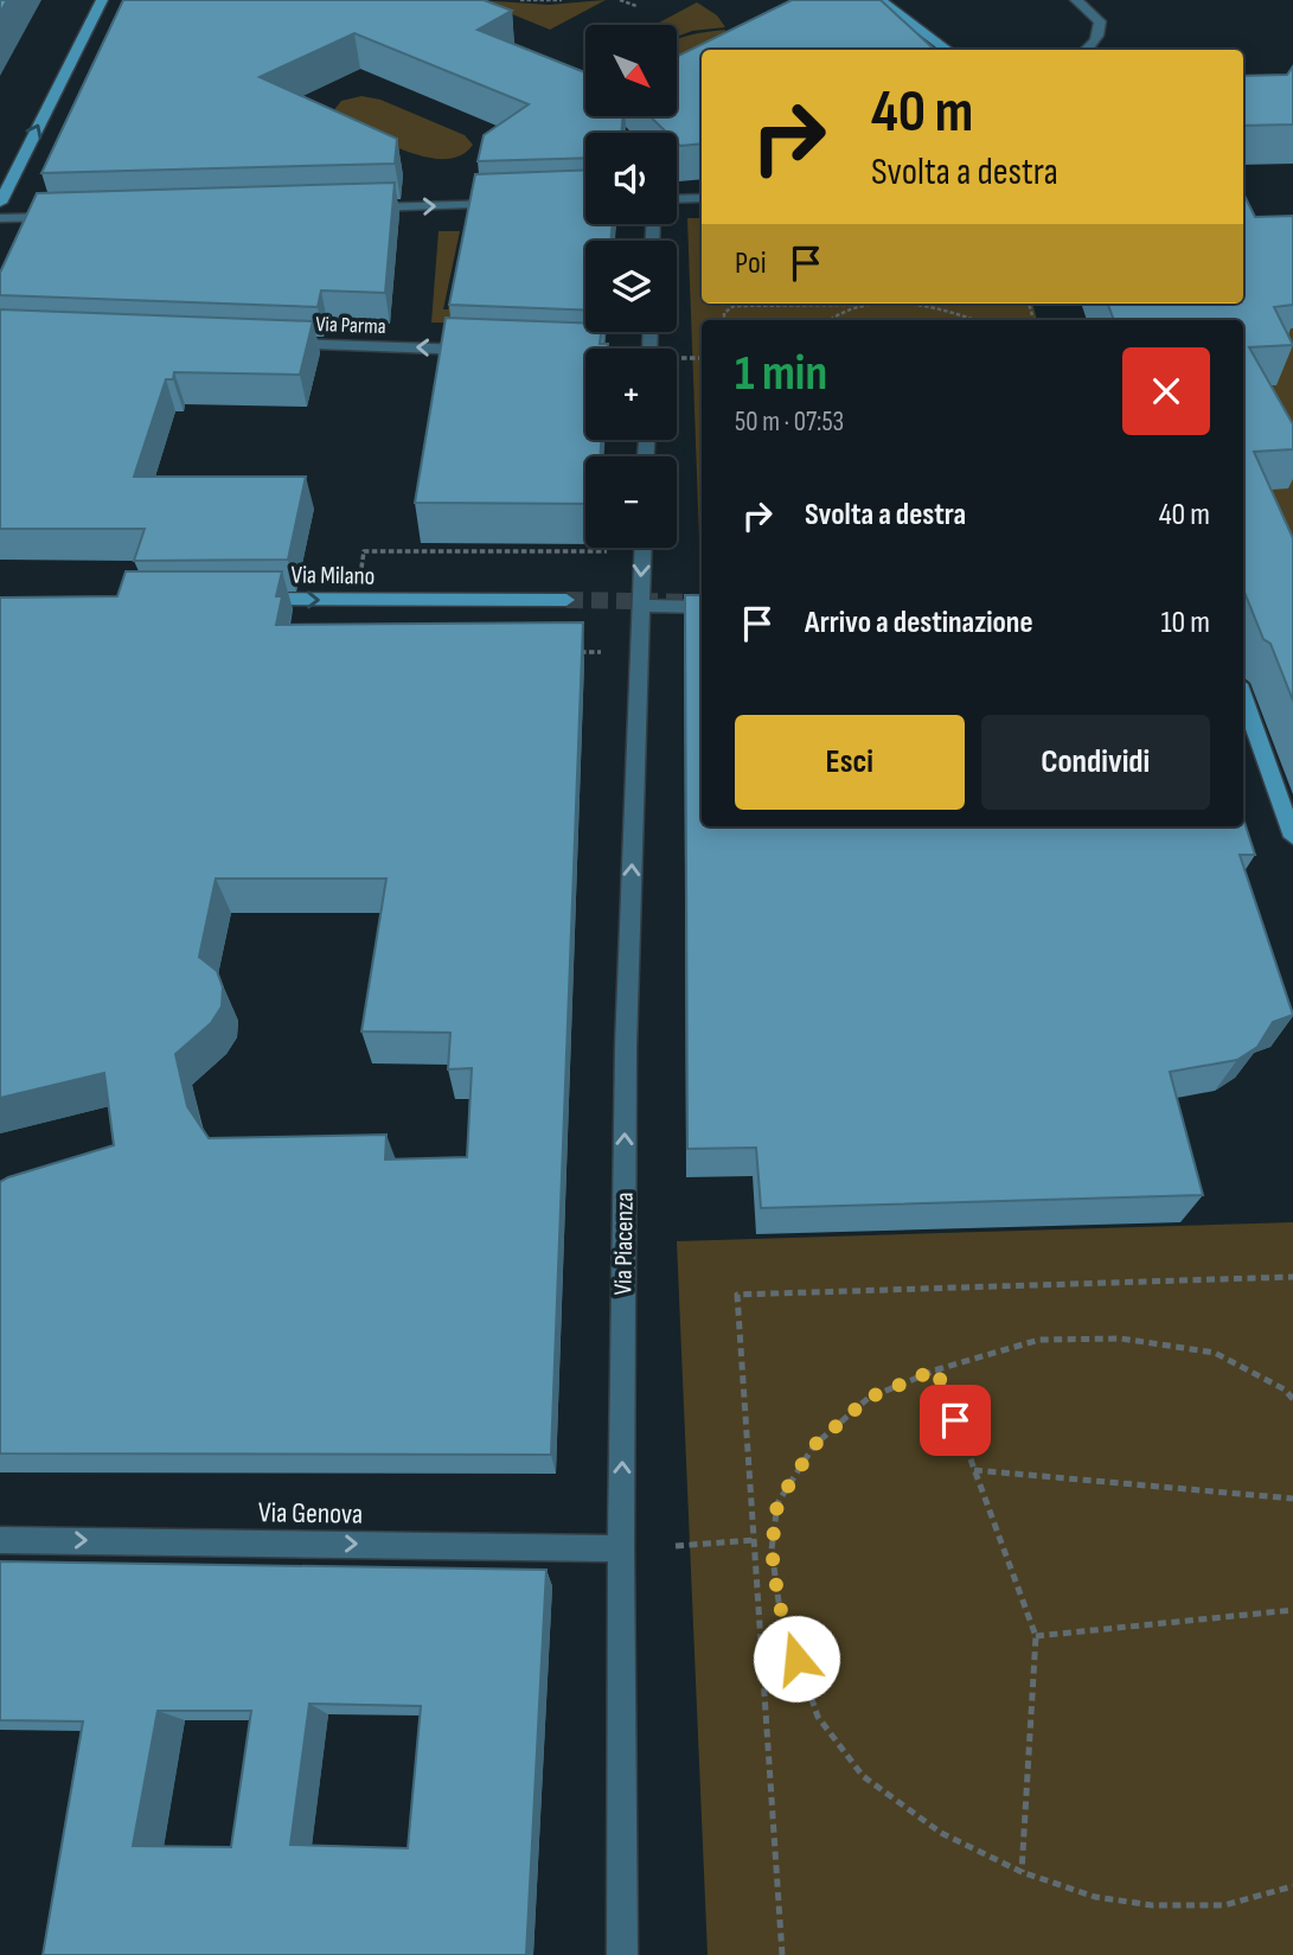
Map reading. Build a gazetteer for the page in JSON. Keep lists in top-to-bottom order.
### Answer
{
  "streets": {
    "street": [
      "Via Parma",
      "Via Milano",
      "Via Piacenza",
      "Via Genova"
    ]
  },
  "crossings": [
    ["Via Piacenza", "Via Genova"]
  ],
  "one_way": ["Via Milano", "Via Piacenza", "Via Genova"],
  "north": "bottom right",
  "page": {
    "map_buttons": ["+", "−"],
    "turn": ["40 m", "Svolta a destra"],
    "then": "Poi",
    "heading": ["1 min", "50 m · 07:53"],
    "list": [
      {
        "name": "Svolta a destra",
        "value": "40 m"
      },
      {
        "name": "Arrivo a destinazione",
        "value": "10 m"
      }
    ],
    "buttons": ["Esci", "Condividi"]
  }
}
